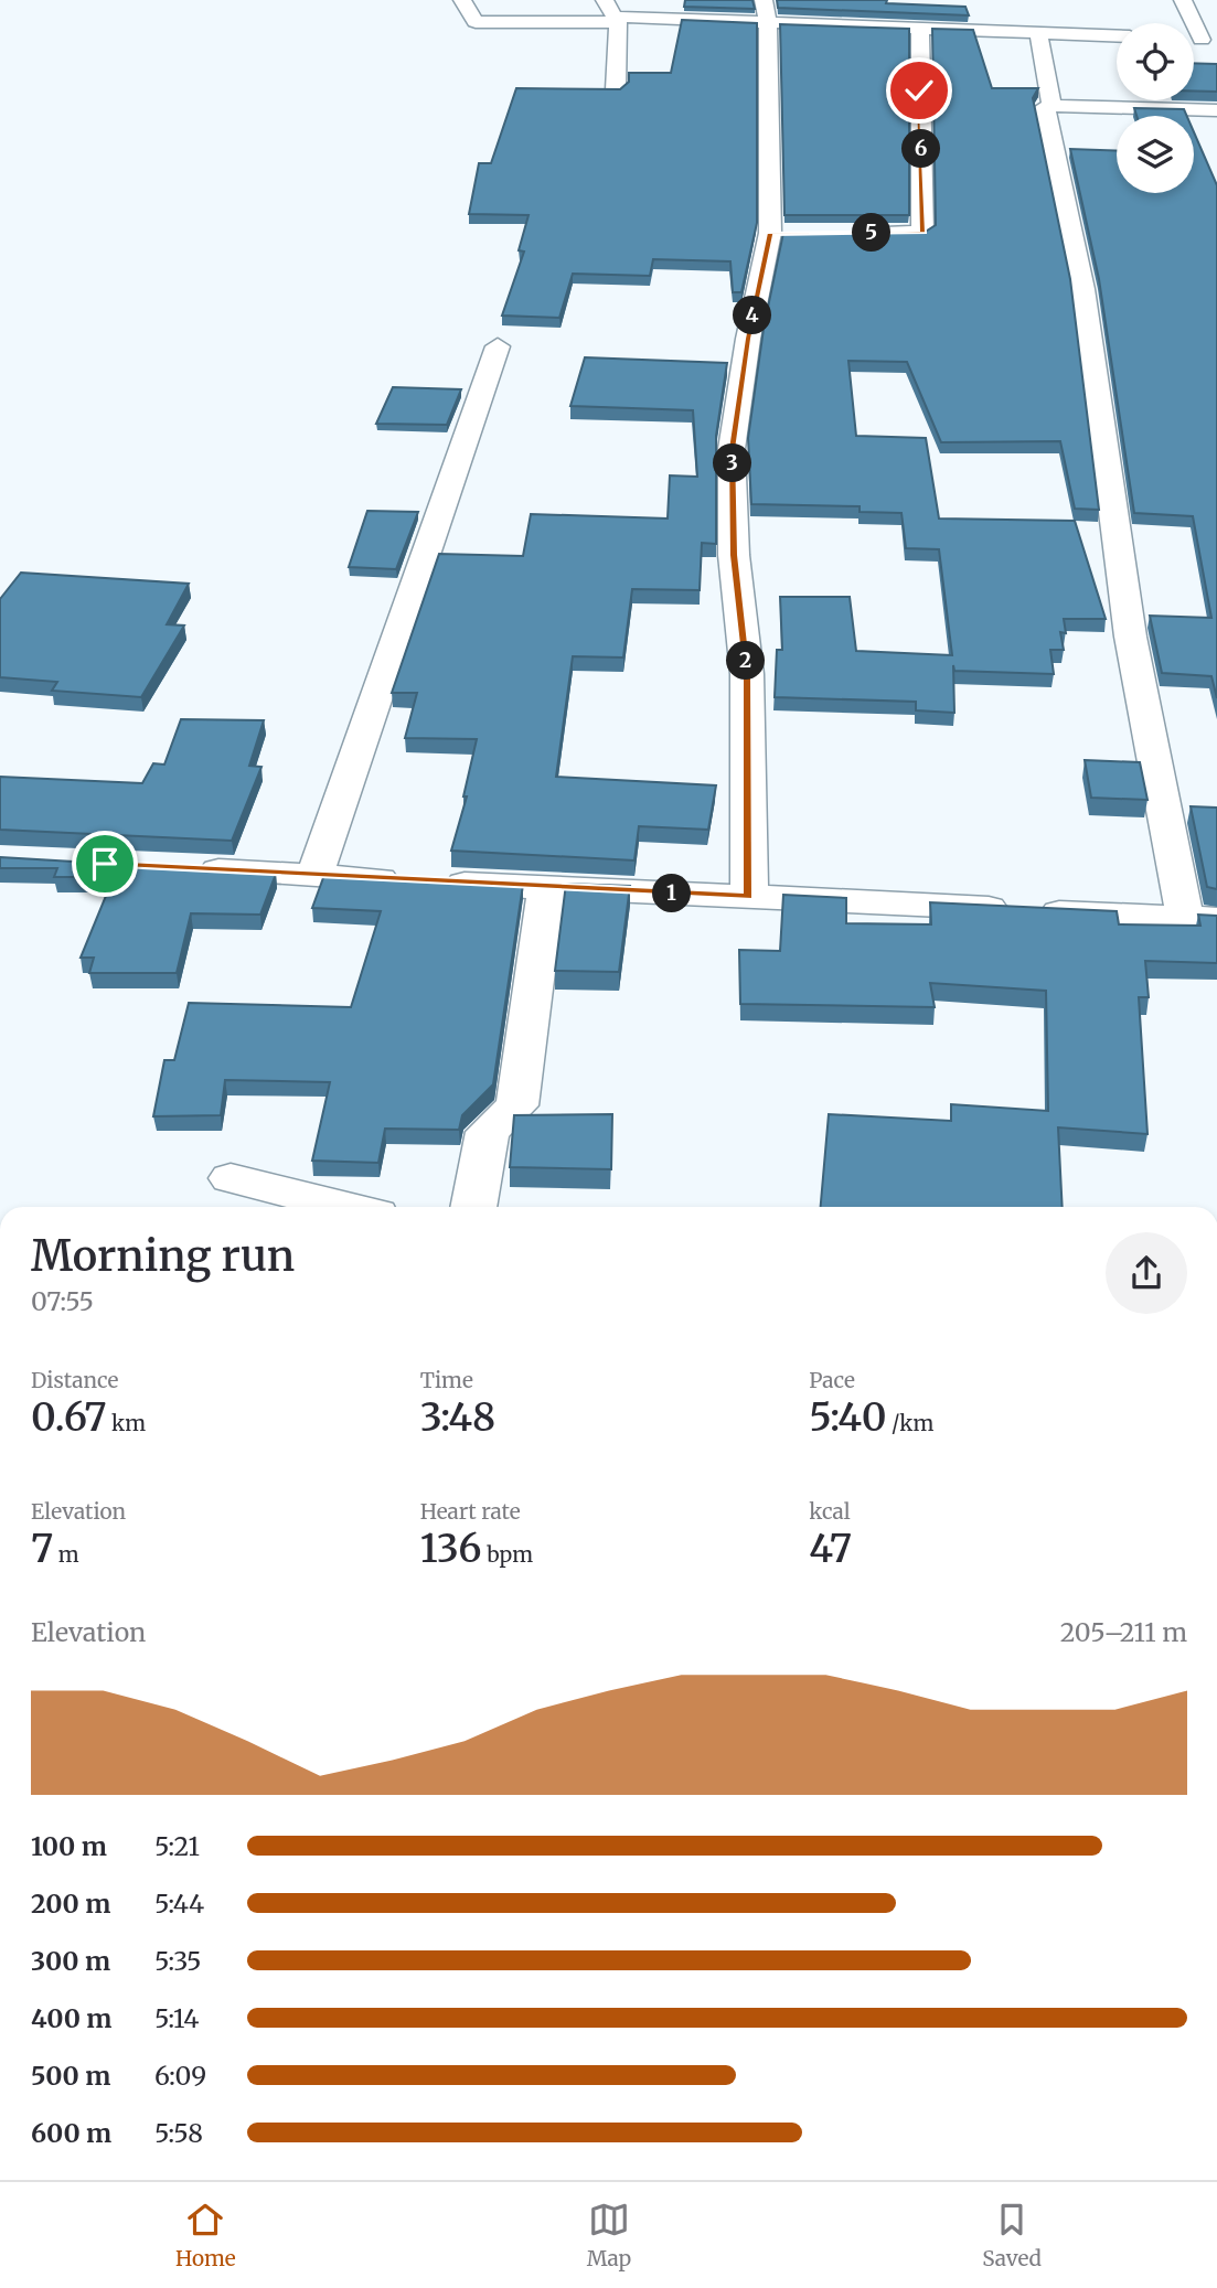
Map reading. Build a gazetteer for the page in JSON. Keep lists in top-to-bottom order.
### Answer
{
  "page": {
    "pins": [
      "6",
      "5",
      "4",
      "3",
      "2",
      "1"
    ],
    "heading": ["Morning run", "07:55"],
    "stats": [
      ["Distance", "0.67 km"],
      ["Time", "3:48"],
      ["Pace", "5:40 /km"],
      ["Elevation", "7 m"],
      ["Heart rate", "136 bpm"],
      ["kcal", "47"]
    ],
    "chart": ["Elevation", "205–211 m"],
    "list": [
      {
        "name": "100 m",
        "note": "5:21"
      },
      {
        "name": "200 m",
        "note": "5:44"
      },
      {
        "name": "300 m",
        "note": "5:35"
      },
      {
        "name": "400 m",
        "note": "5:14"
      },
      {
        "name": "500 m",
        "note": "6:09"
      },
      {
        "name": "600 m",
        "note": "5:58"
      }
    ],
    "tabs": ["Home", "Map", "Saved"]
  }
}
